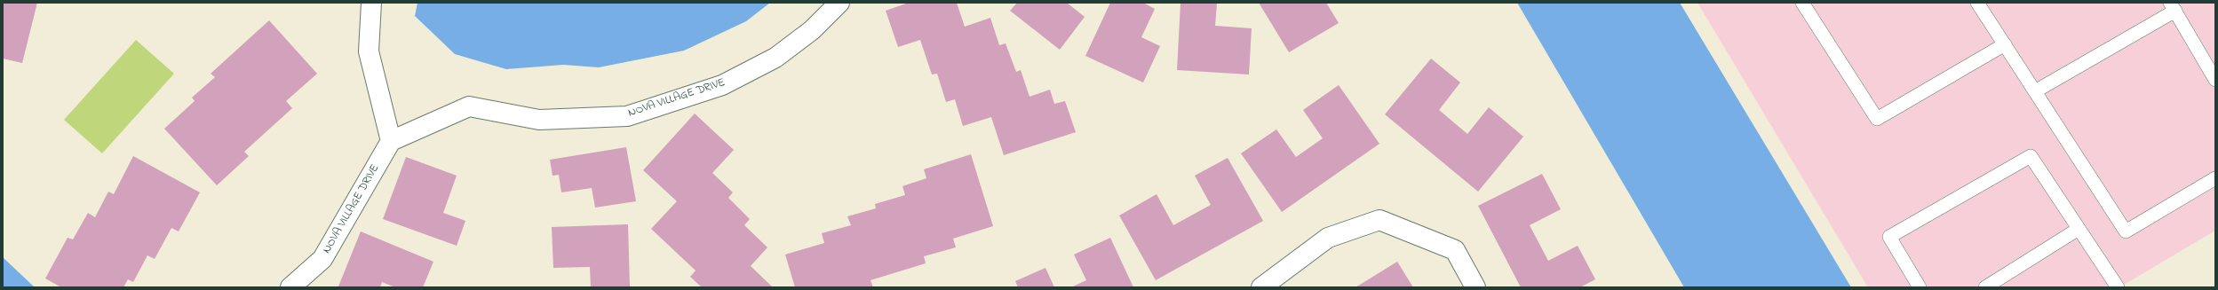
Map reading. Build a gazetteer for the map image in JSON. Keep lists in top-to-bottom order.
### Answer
{
  "streets": {
    "street": ["NOVA VILLAGE DRIVE"]
  }
}
